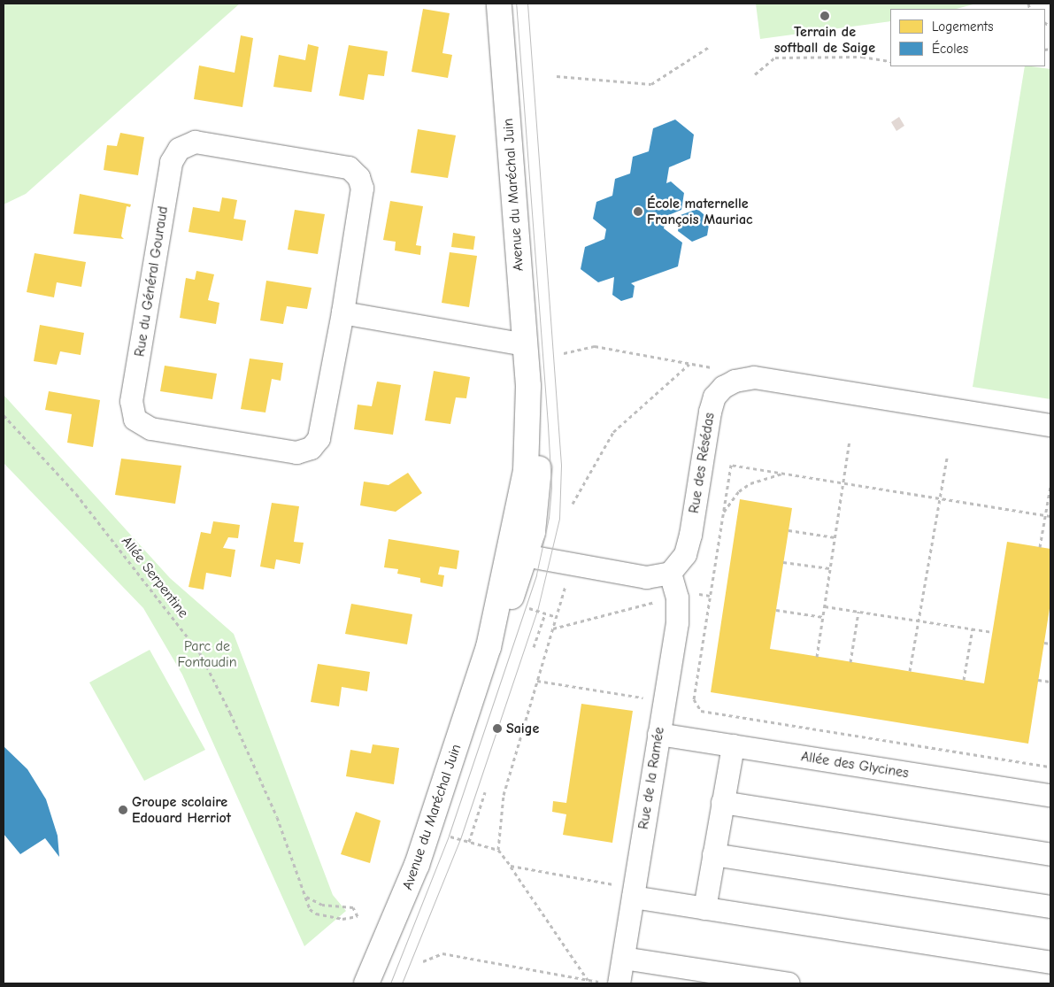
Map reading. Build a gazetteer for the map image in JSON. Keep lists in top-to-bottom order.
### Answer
{
  "streets": {
    "main road": ["Avenue du Maréchal Juin"],
    "street": [
      "Rue du Général Gouraud",
      "Rue des Résédas",
      "Allée des Glycines",
      "Rue de la Ramée"
    ],
    "path": ["Allée Serpentine"]
  },
  "crossings": [
    ["Rue des Résédas", "Rue de la Ramée"],
    ["Allée des Glycines", "Rue de la Ramée"]
  ],
  "parks": ["Parc de Fontaudin"],
  "places": [
    "Terrain de softball de Saige",
    "École maternelle François Mauriac",
    "Saige",
    "Groupe scolaire Edouard Herriot"
  ],
  "legend": ["Logements", "Écoles"]
}
